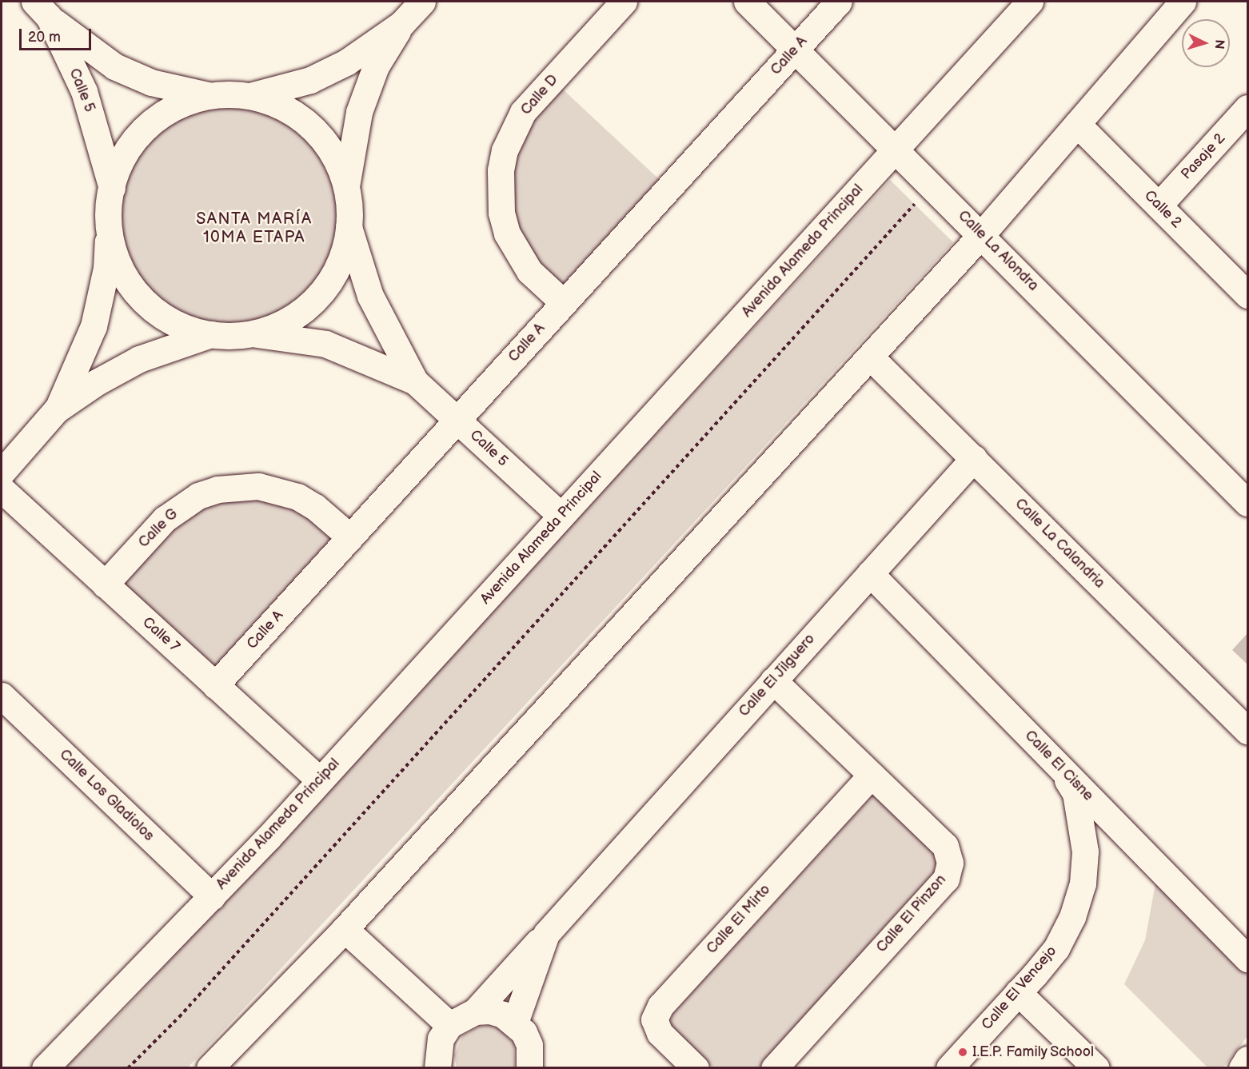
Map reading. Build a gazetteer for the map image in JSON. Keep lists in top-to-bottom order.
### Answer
{
  "streets": {
    "street": [
      "Calle A",
      "Calle 5",
      "Calle D",
      "Pasaje 2",
      "Calle 2",
      "Avenida Alameda Principal",
      "Calle La Alondra",
      "Calle G",
      "Calle La Calandria",
      "Calle 7",
      "Calle El Jilguero",
      "Calle El Cisne",
      "Calle Los Gladiolos",
      "Calle El Pinzon",
      "Calle El Mirto",
      "Calle El Vencejo"
    ]
  },
  "crossings": [
    ["Calle A", "Calle 5"],
    ["Calle A", "Calle D"],
    ["Calle A", "Calle La Alondra"],
    ["Calle A", "Calle G"],
    ["Calle A", "Calle 7"],
    ["Calle 5", "Avenida Alameda Principal"],
    ["Pasaje 2", "Calle 2"],
    ["Avenida Alameda Principal", "Calle La Alondra"],
    ["Avenida Alameda Principal", "Calle 7"],
    ["Avenida Alameda Principal", "Calle Los Gladiolos"],
    ["Calle G", "Calle 7"],
    ["Calle La Calandria", "Calle El Jilguero"],
    ["Calle El Jilguero", "Calle El Cisne"],
    ["Calle El Jilguero", "Calle El Pinzon"],
    ["Calle El Cisne", "Calle El Vencejo"],
    ["Calle El Pinzon", "Calle El Mirto"]
  ],
  "districts": ["SANTA MARÍA 10MA ETAPA"],
  "places": ["I.E.P. Family School"],
  "scale_bar": "20 m",
  "north": "right"
}
